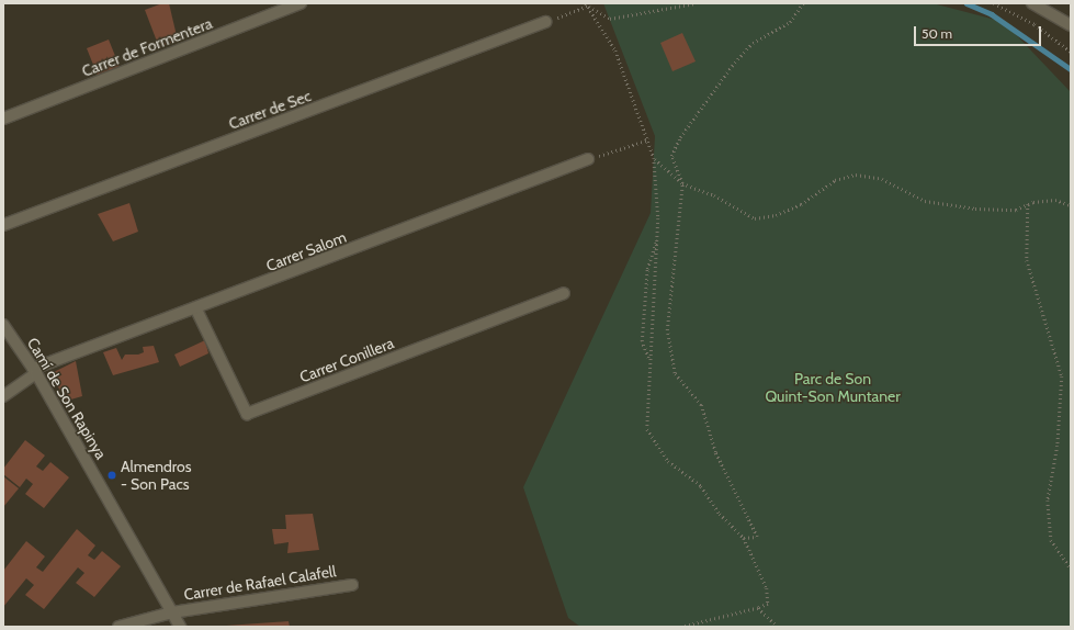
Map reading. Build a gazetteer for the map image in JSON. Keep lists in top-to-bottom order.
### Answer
{
  "streets": {
    "street": [
      "Carrer de Formentera",
      "Carrer de Sec",
      "Carrer Salom",
      "Carrer Conillera",
      "Camí de Son Rapinya",
      "Carrer de Rafael Calafell"
    ]
  },
  "crossings": [
    ["Carrer Salom", "Carrer Conillera"],
    ["Carrer Salom", "Camí de Son Rapinya"],
    ["Camí de Son Rapinya", "Carrer de Rafael Calafell"]
  ],
  "parks": ["Parc de Son Quint-Son Muntaner"],
  "places": ["Almendros - Son Pacs"],
  "scale_bar": "50 m"
}
